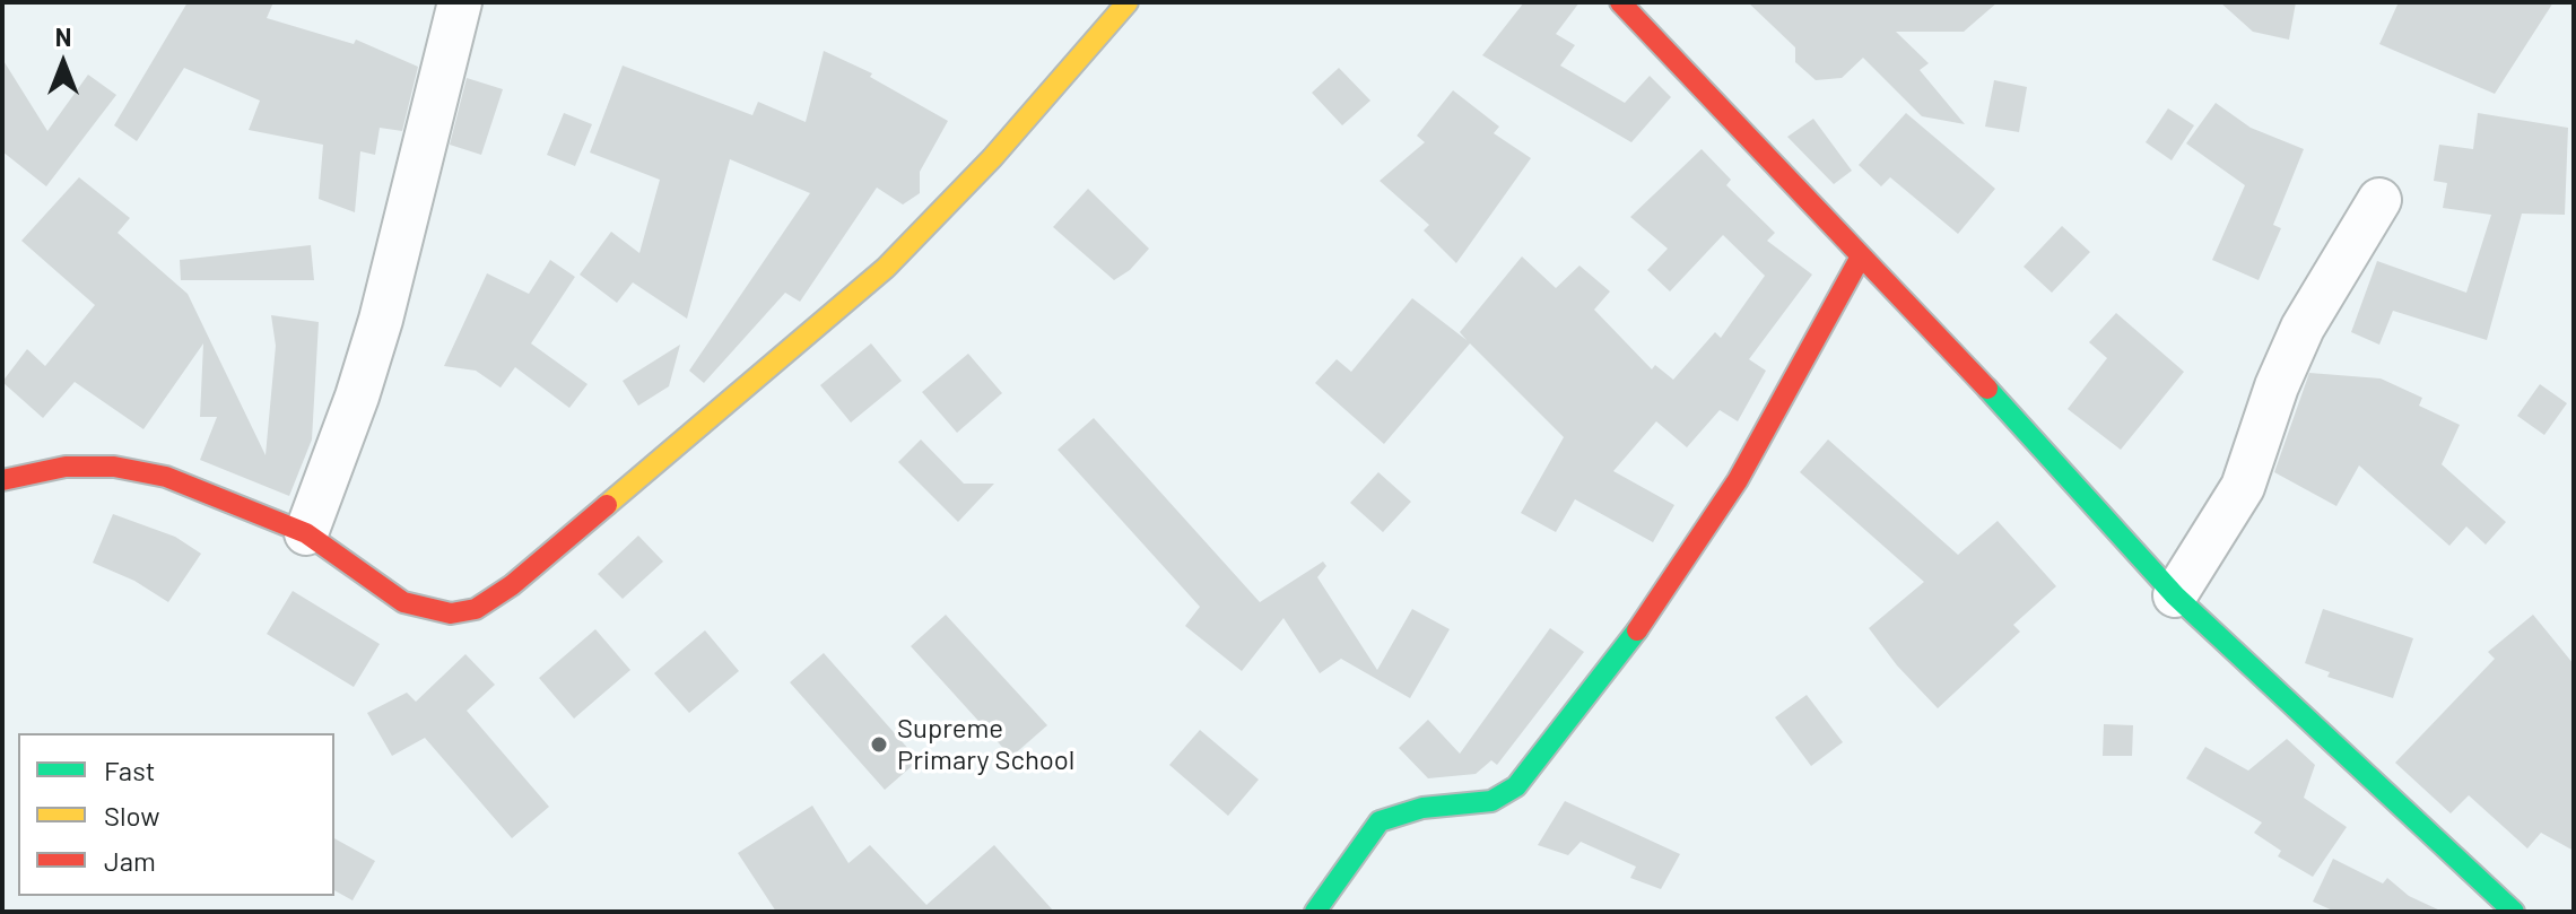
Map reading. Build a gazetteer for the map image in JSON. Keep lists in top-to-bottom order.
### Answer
{
  "places": ["Supreme Primary School"],
  "legend": ["Fast", "Slow", "Jam"],
  "north": "top"
}
